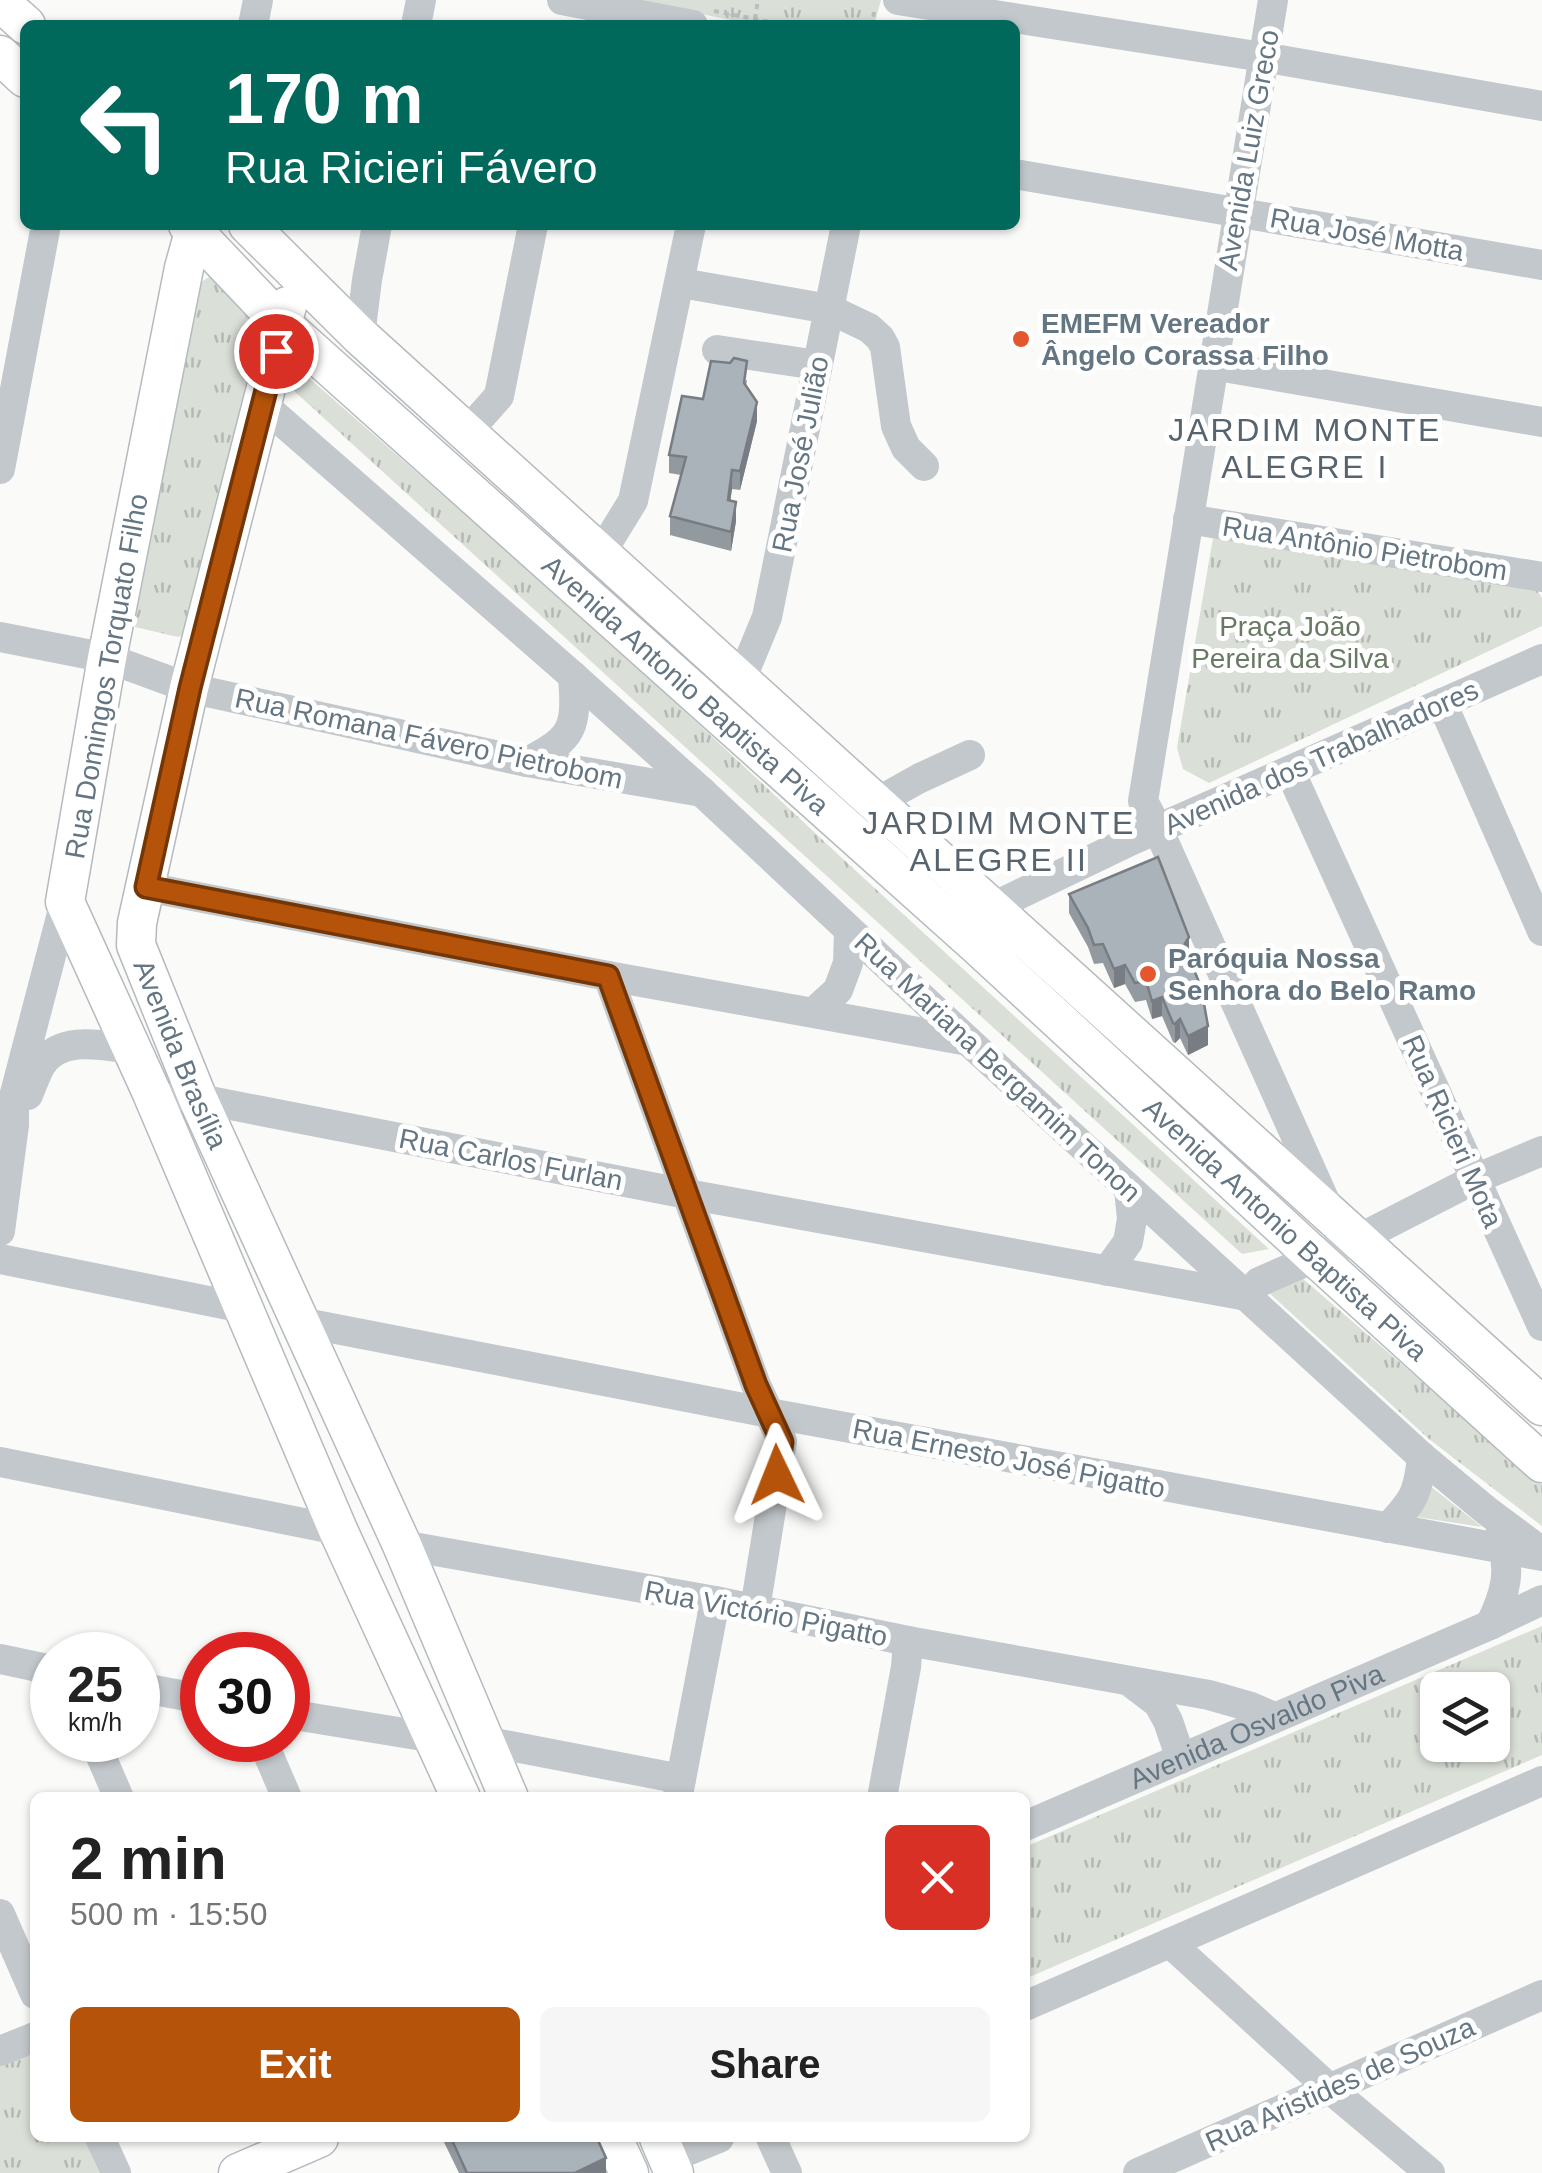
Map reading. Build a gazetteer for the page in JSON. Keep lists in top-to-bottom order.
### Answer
{
  "streets": {
    "main road": ["Rua Domingos Torquato Filho", "Avenida Antonio Baptista Piva", "Avenida Brasília"],
    "street": [
      "Avenida Luiz Greco",
      "Rua José Motta",
      "Rua José Julião",
      "Rua Antônio Pietrobom",
      "Rua Romana Fávero Pietrobom",
      "Avenida dos Trabalhadores",
      "Rua Mariana Bergamim Tonon",
      "Rua Ricieri Mota",
      "Rua Carlos Furlan",
      "Rua Ernesto José Pigatto",
      "Rua Victório Pigatto",
      "Avenida Osvaldo Piva",
      "Rua Aristides de Souza"
    ]
  },
  "crossings": [
    ["Avenida Luiz Greco", "Rua José Motta"],
    ["Avenida Luiz Greco", "Rua Antônio Pietrobom"],
    ["Avenida Luiz Greco", "Avenida Antonio Baptista Piva"],
    ["Avenida Luiz Greco", "Avenida dos Trabalhadores"],
    ["Rua José Julião", "Avenida Antonio Baptista Piva"],
    ["Rua Domingos Torquato Filho", "Rua Romana Fávero Pietrobom"],
    ["Rua Domingos Torquato Filho", "Avenida Brasília"],
    ["Avenida Antonio Baptista Piva", "Avenida dos Trabalhadores"],
    ["Avenida Antonio Baptista Piva", "Avenida Brasília"],
    ["Rua Romana Fávero Pietrobom", "Avenida Brasília"],
    ["Rua Romana Fávero Pietrobom", "Rua Mariana Bergamim Tonon"],
    ["Avenida dos Trabalhadores", "Rua Ricieri Mota"],
    ["Avenida Brasília", "Rua Mariana Bergamim Tonon"],
    ["Avenida Brasília", "Rua Carlos Furlan"],
    ["Avenida Brasília", "Rua Ernesto José Pigatto"],
    ["Avenida Brasília", "Rua Victório Pigatto"],
    ["Rua Mariana Bergamim Tonon", "Rua Carlos Furlan"],
    ["Rua Mariana Bergamim Tonon", "Rua Ernesto José Pigatto"],
    ["Rua Victório Pigatto", "Avenida Osvaldo Piva"]
  ],
  "districts": ["JARDIM MONTE ALEGRE I", "JARDIM MONTE ALEGRE II"],
  "parks": ["Praça João Pereira da Silva"],
  "places": ["EMEFM Vereador Ângelo Corassa Filho", "Paróquia Nossa Senhora do Belo Ramo"],
  "page": {
    "turn": ["170 m", "Rua Ricieri Fávero"],
    "speed": "25 km/h",
    "limit": "30",
    "heading": ["2 min", "500 m · 15:50"],
    "buttons": ["Exit", "Share"]
  }
}
